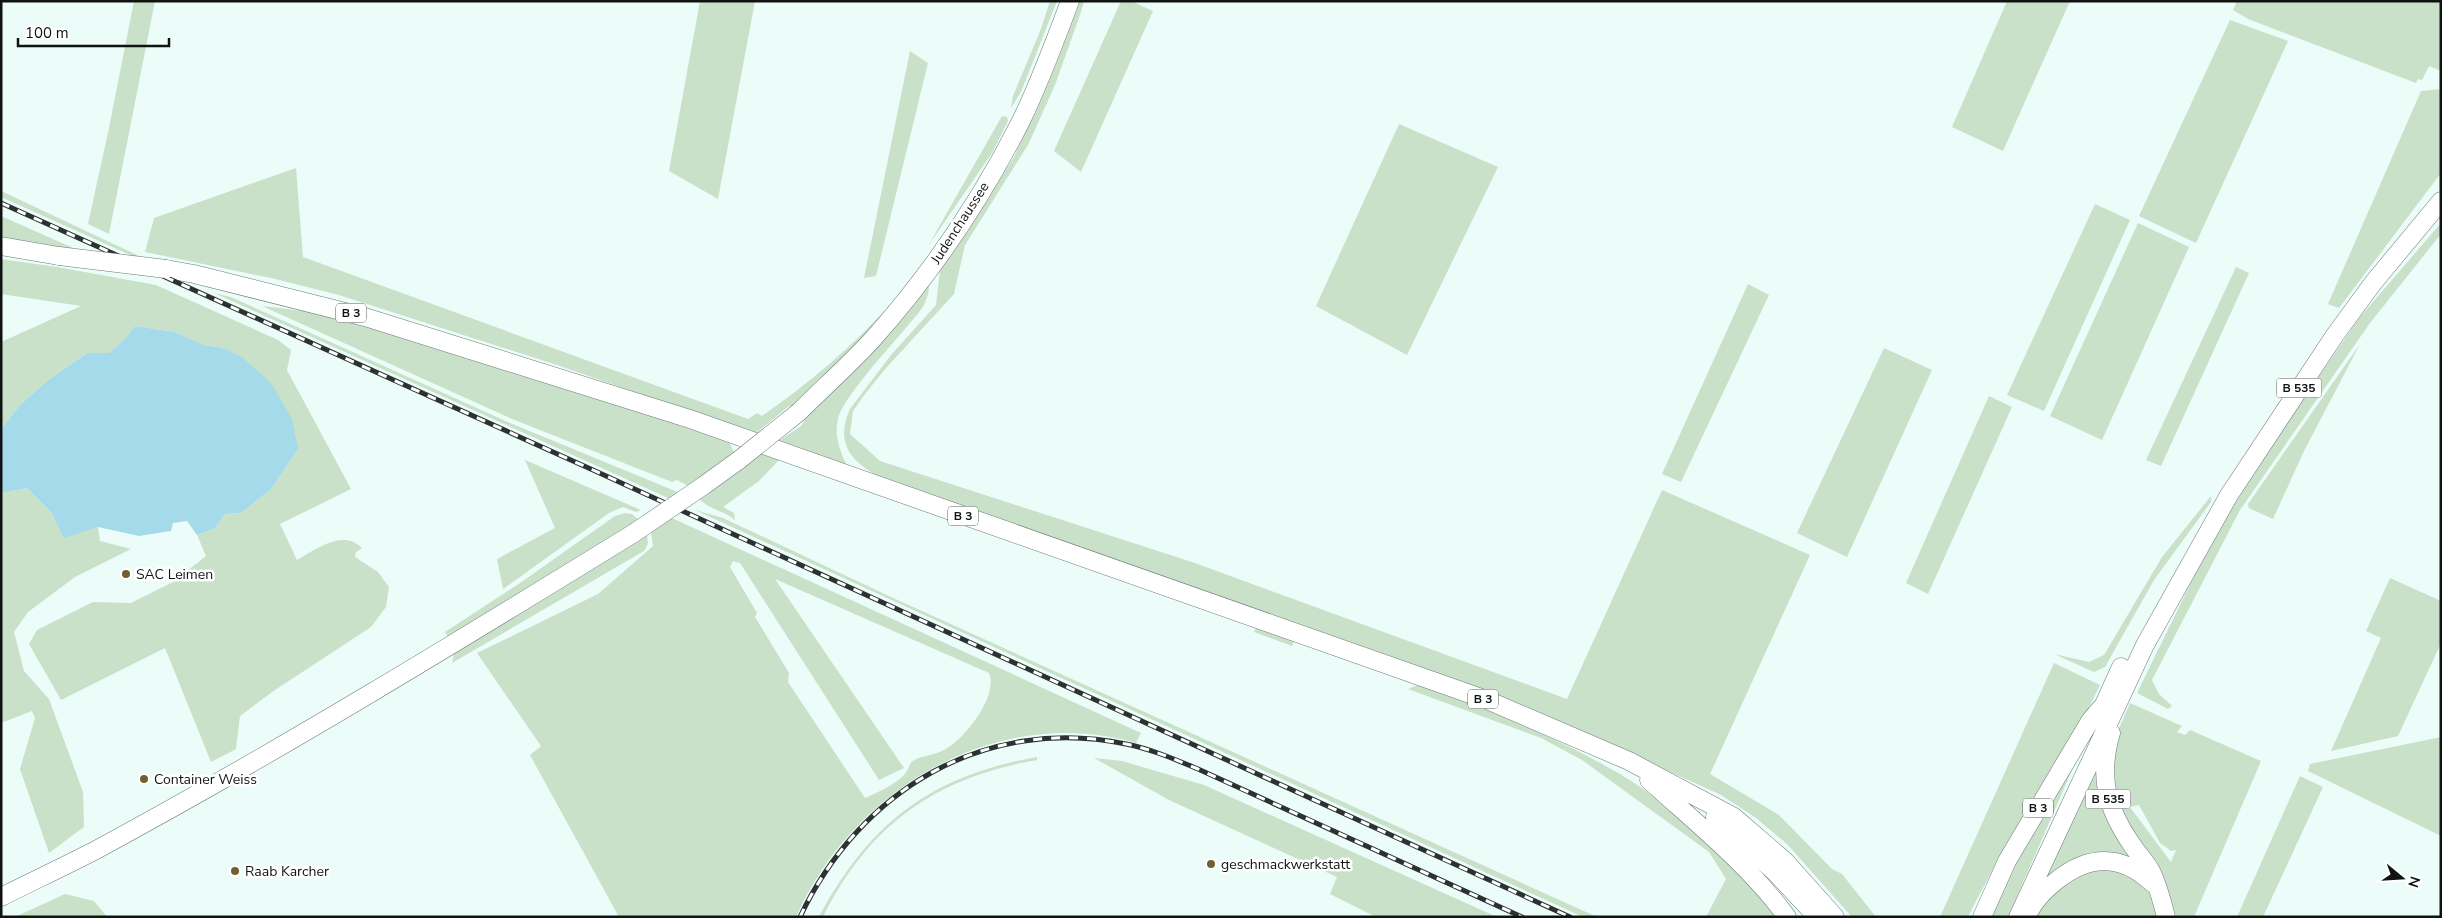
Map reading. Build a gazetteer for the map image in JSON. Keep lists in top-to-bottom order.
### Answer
{
  "streets": {
    "main road": ["Judenchaussee", "B 3", "B 535"]
  },
  "crossings": [
    ["B 3", "B 535"]
  ],
  "places": [
    "SAC Leimen",
    "Container Weiss",
    "geschmackwerkstatt",
    "Raab Karcher"
  ],
  "scale_bar": "100 m",
  "north": "right"
}
